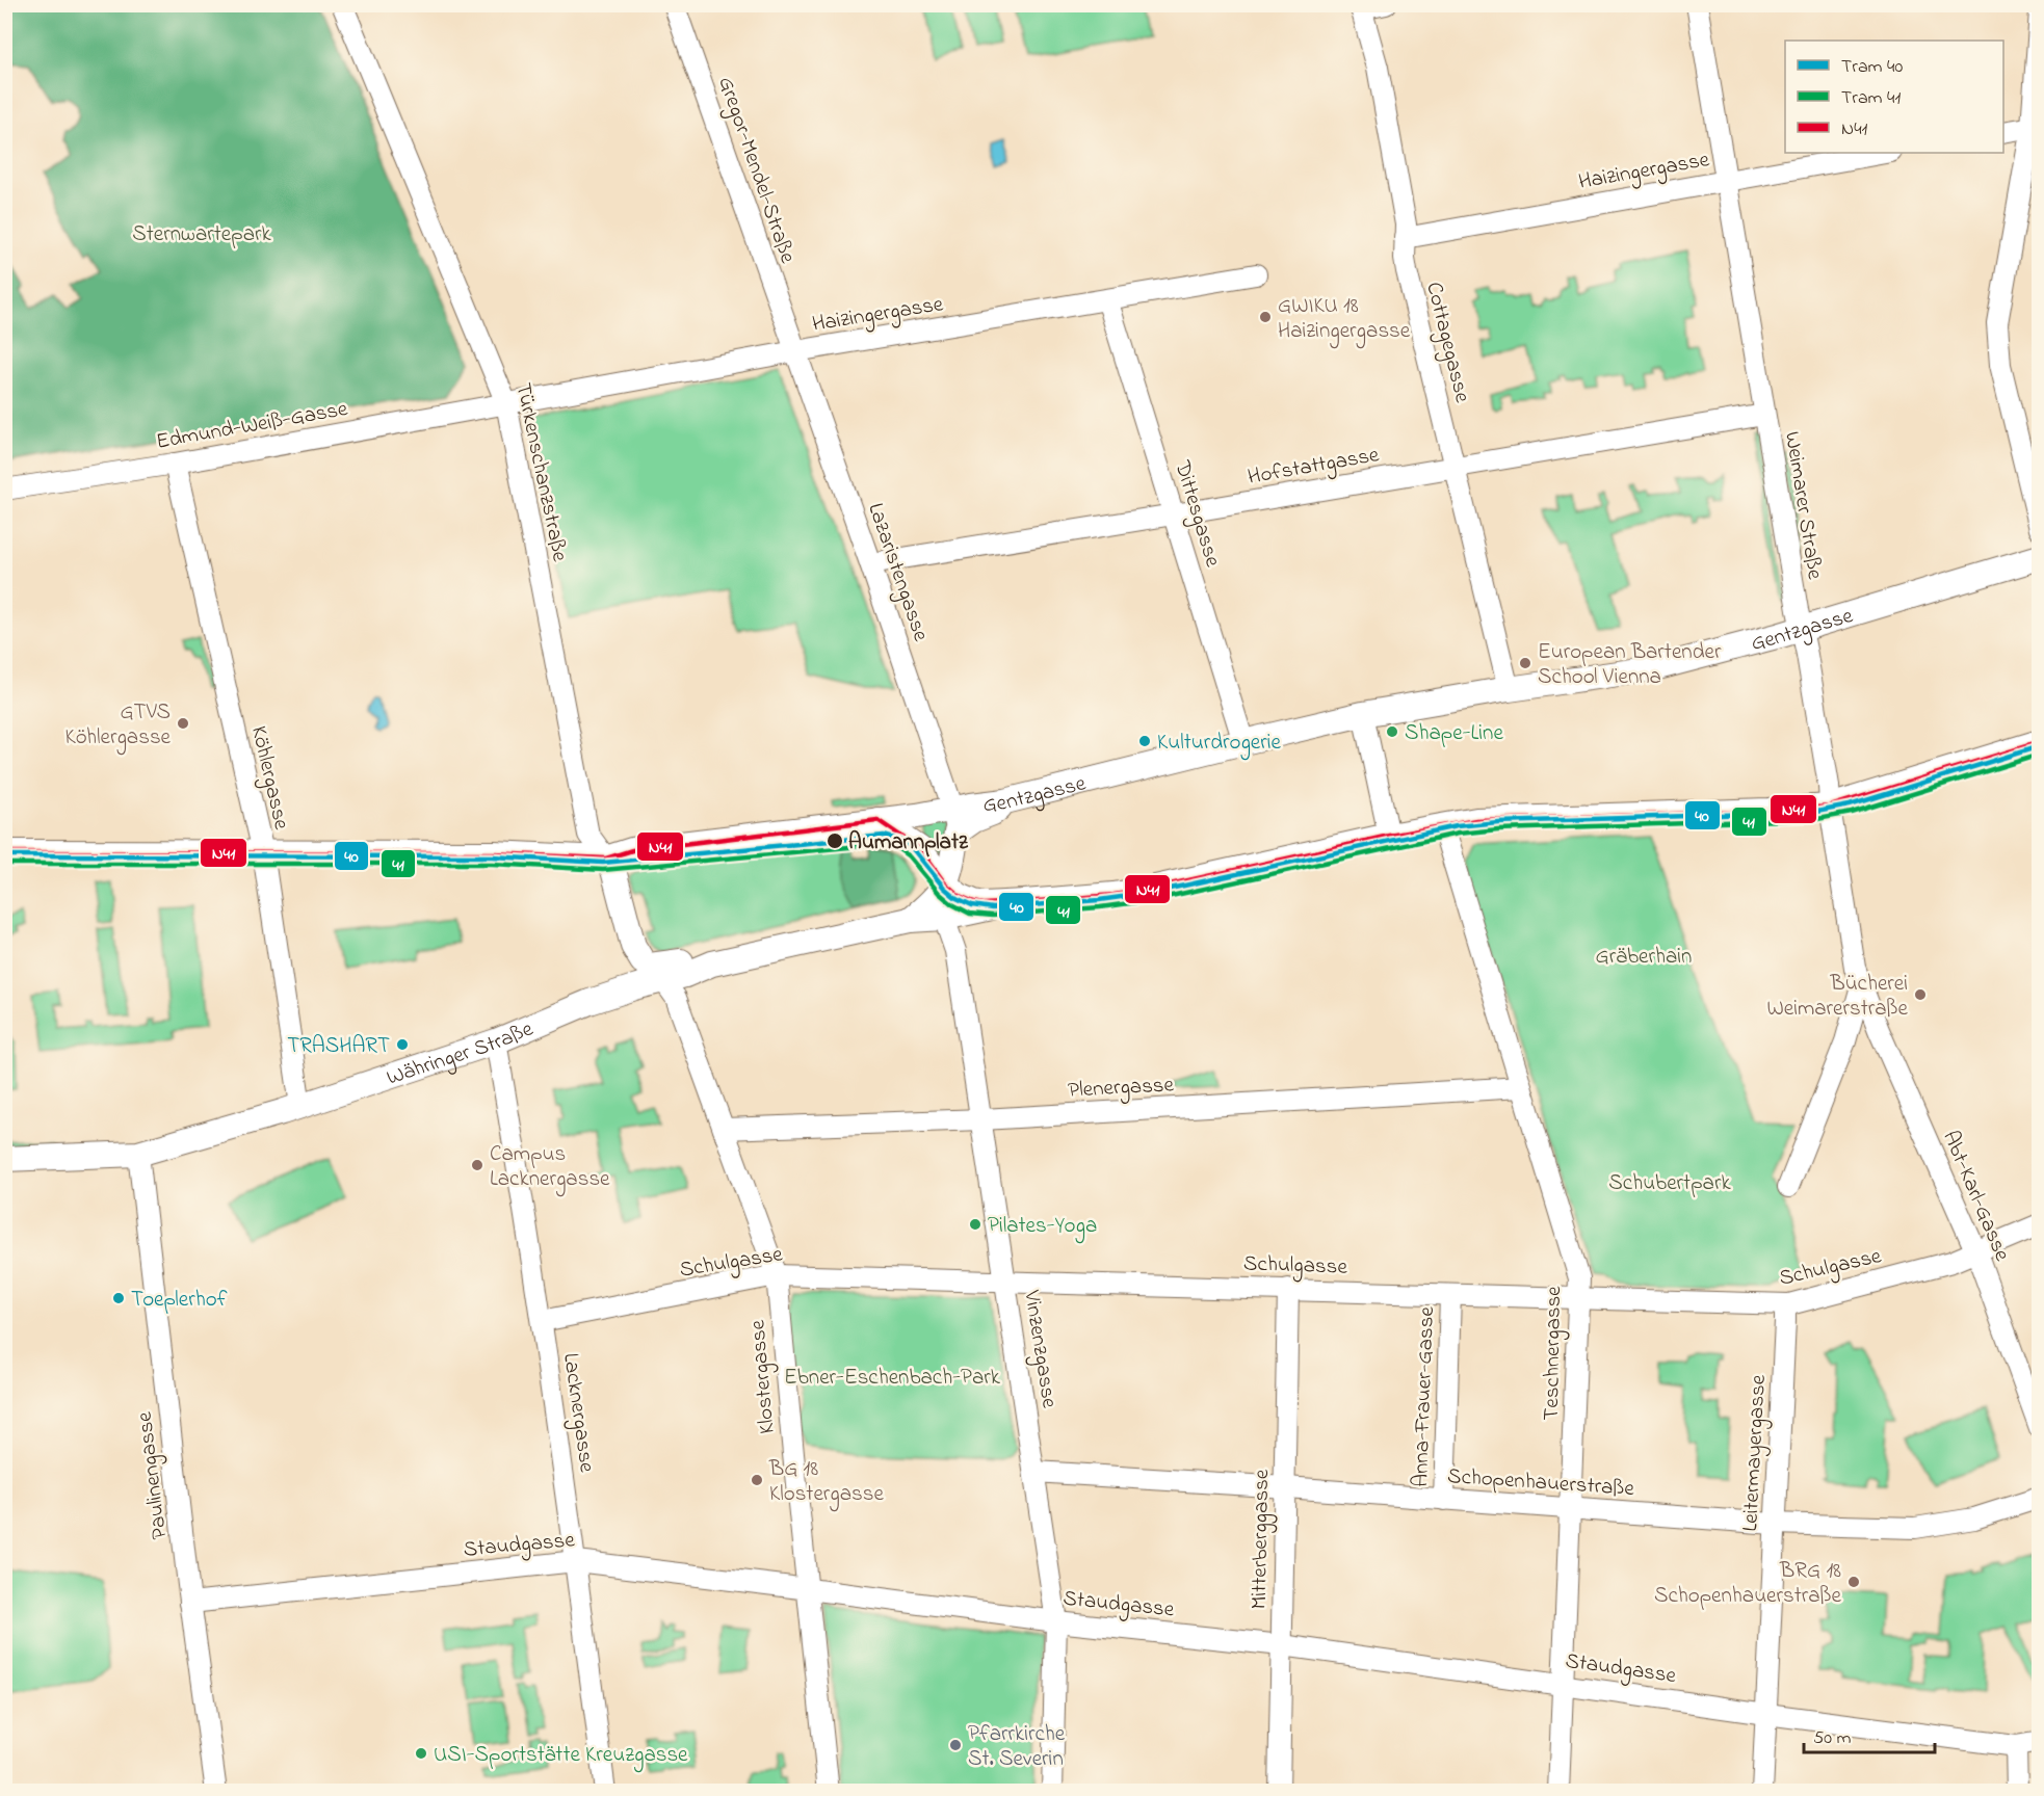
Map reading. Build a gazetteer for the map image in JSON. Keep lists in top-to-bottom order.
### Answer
{
  "streets": {
    "main road": ["Gentzgasse", "Währinger Straße"],
    "street": [
      "Gregor-Mendel-Straße",
      "Haizingergasse",
      "Cottagegasse",
      "Edmund-Weiß-Gasse",
      "Hofstattgasse",
      "Türkenschanzstraße",
      "Weimarer Straße",
      "Dittesgasse",
      "Lazaristengasse",
      "Köhlergasse",
      "Plenergasse",
      "Abt-Karl-Gasse",
      "Schulgasse",
      "Vinzenzgasse",
      "Teschnergasse",
      "Klostergasse",
      "Anna-Frauer-Gasse",
      "Lacknergasse",
      "Leitermayergasse",
      "Paulinengasse",
      "Schopenhauerstraße",
      "Mitterberggasse",
      "Staudgasse"
    ]
  },
  "crossings": [
    ["Gregor-Mendel-Straße", "Haizingergasse"],
    ["Gregor-Mendel-Straße", "Lazaristengasse"],
    ["Haizingergasse", "Cottagegasse"],
    ["Haizingergasse", "Edmund-Weiß-Gasse"],
    ["Haizingergasse", "Türkenschanzstraße"],
    ["Haizingergasse", "Weimarer Straße"],
    ["Haizingergasse", "Dittesgasse"],
    ["Haizingergasse", "Lazaristengasse"],
    ["Cottagegasse", "Hofstattgasse"],
    ["Cottagegasse", "Gentzgasse"],
    ["Edmund-Weiß-Gasse", "Türkenschanzstraße"],
    ["Edmund-Weiß-Gasse", "Köhlergasse"],
    ["Hofstattgasse", "Weimarer Straße"],
    ["Hofstattgasse", "Dittesgasse"],
    ["Hofstattgasse", "Lazaristengasse"],
    ["Türkenschanzstraße", "Gentzgasse"],
    ["Weimarer Straße", "Gentzgasse"],
    ["Weimarer Straße", "Währinger Straße"],
    ["Weimarer Straße", "Abt-Karl-Gasse"],
    ["Dittesgasse", "Gentzgasse"],
    ["Lazaristengasse", "Gentzgasse"],
    ["Gentzgasse", "Köhlergasse"],
    ["Köhlergasse", "Währinger Straße"],
    ["Währinger Straße", "Vinzenzgasse"],
    ["Währinger Straße", "Teschnergasse"],
    ["Währinger Straße", "Klostergasse"],
    ["Währinger Straße", "Lacknergasse"],
    ["Währinger Straße", "Paulinengasse"],
    ["Plenergasse", "Vinzenzgasse"],
    ["Plenergasse", "Teschnergasse"],
    ["Plenergasse", "Klostergasse"],
    ["Abt-Karl-Gasse", "Schulgasse"],
    ["Schulgasse", "Vinzenzgasse"],
    ["Schulgasse", "Teschnergasse"],
    ["Schulgasse", "Klostergasse"],
    ["Schulgasse", "Anna-Frauer-Gasse"],
    ["Schulgasse", "Lacknergasse"],
    ["Schulgasse", "Leitermayergasse"],
    ["Schulgasse", "Mitterberggasse"],
    ["Vinzenzgasse", "Schopenhauerstraße"],
    ["Vinzenzgasse", "Staudgasse"],
    ["Teschnergasse", "Schopenhauerstraße"],
    ["Teschnergasse", "Staudgasse"],
    ["Klostergasse", "Staudgasse"],
    ["Anna-Frauer-Gasse", "Schopenhauerstraße"],
    ["Lacknergasse", "Staudgasse"],
    ["Leitermayergasse", "Schopenhauerstraße"],
    ["Leitermayergasse", "Staudgasse"],
    ["Paulinengasse", "Staudgasse"],
    ["Schopenhauerstraße", "Mitterberggasse"],
    ["Mitterberggasse", "Staudgasse"]
  ],
  "parks": [
    "Sternwartepark",
    "Gräberhain",
    "Schubertpark",
    "Ebner-Eschenbach-Park"
  ],
  "places": [
    "GWIKU 18 Haizingergasse",
    "European Bartender School Vienna",
    "GTVS Köhlergasse",
    "Shape-Line",
    "Kulturdrogerie",
    "Aumannplatz",
    "Bücherei Weimarerstraße",
    "TRASHART",
    "Campus Lacknergasse",
    "Pilates-Yoga",
    "Toeplerhof",
    "BG 18 Klostergasse",
    "BRG 18 Schopenhauerstraße",
    "Pfarrkirche St. Severin",
    "USI-Sportstätte Kreuzgasse"
  ],
  "lines": ["transit line N41", "tram line 40", "tram line 41"],
  "legend": ["Tram 40", "Tram 41", "N41"],
  "scale_bar": "50 m"
}
